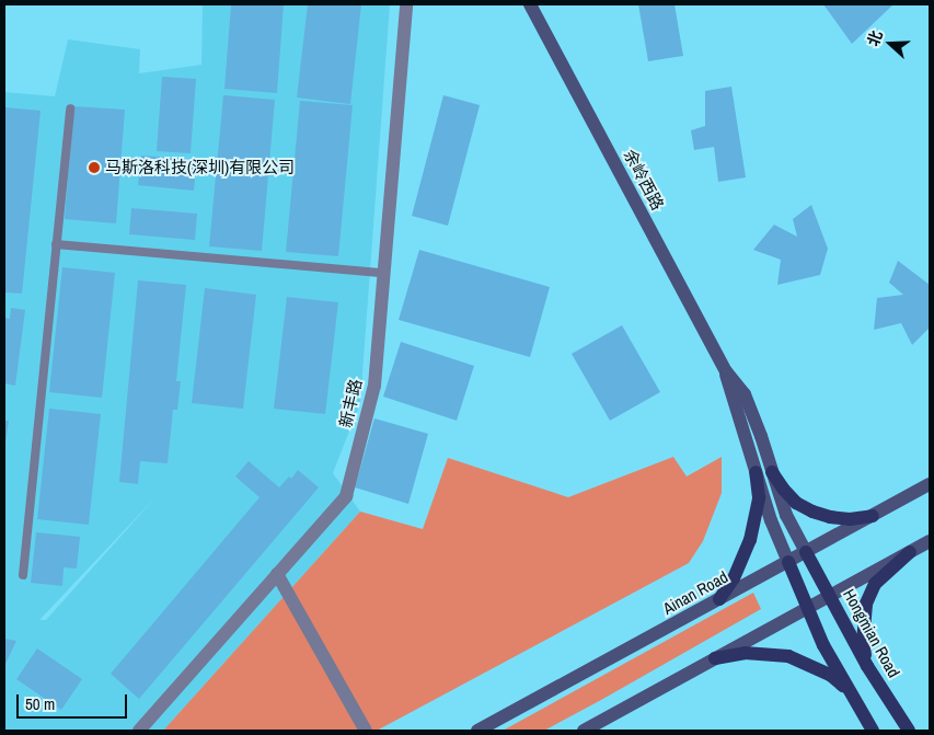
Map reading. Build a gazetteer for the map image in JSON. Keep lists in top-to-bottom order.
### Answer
{
  "streets": {
    "main road": ["余岭西路", "Ainan Road", "Hongmian Road"],
    "street": ["新丰路"]
  },
  "crossings": [
    ["余岭西路", "Ainan Road"],
    ["余岭西路", "Hongmian Road"],
    ["Ainan Road", "Hongmian Road"]
  ],
  "places": ["马斯洛科技(深圳)有限公司"],
  "scale_bar": "50 m",
  "north": "left"
}
